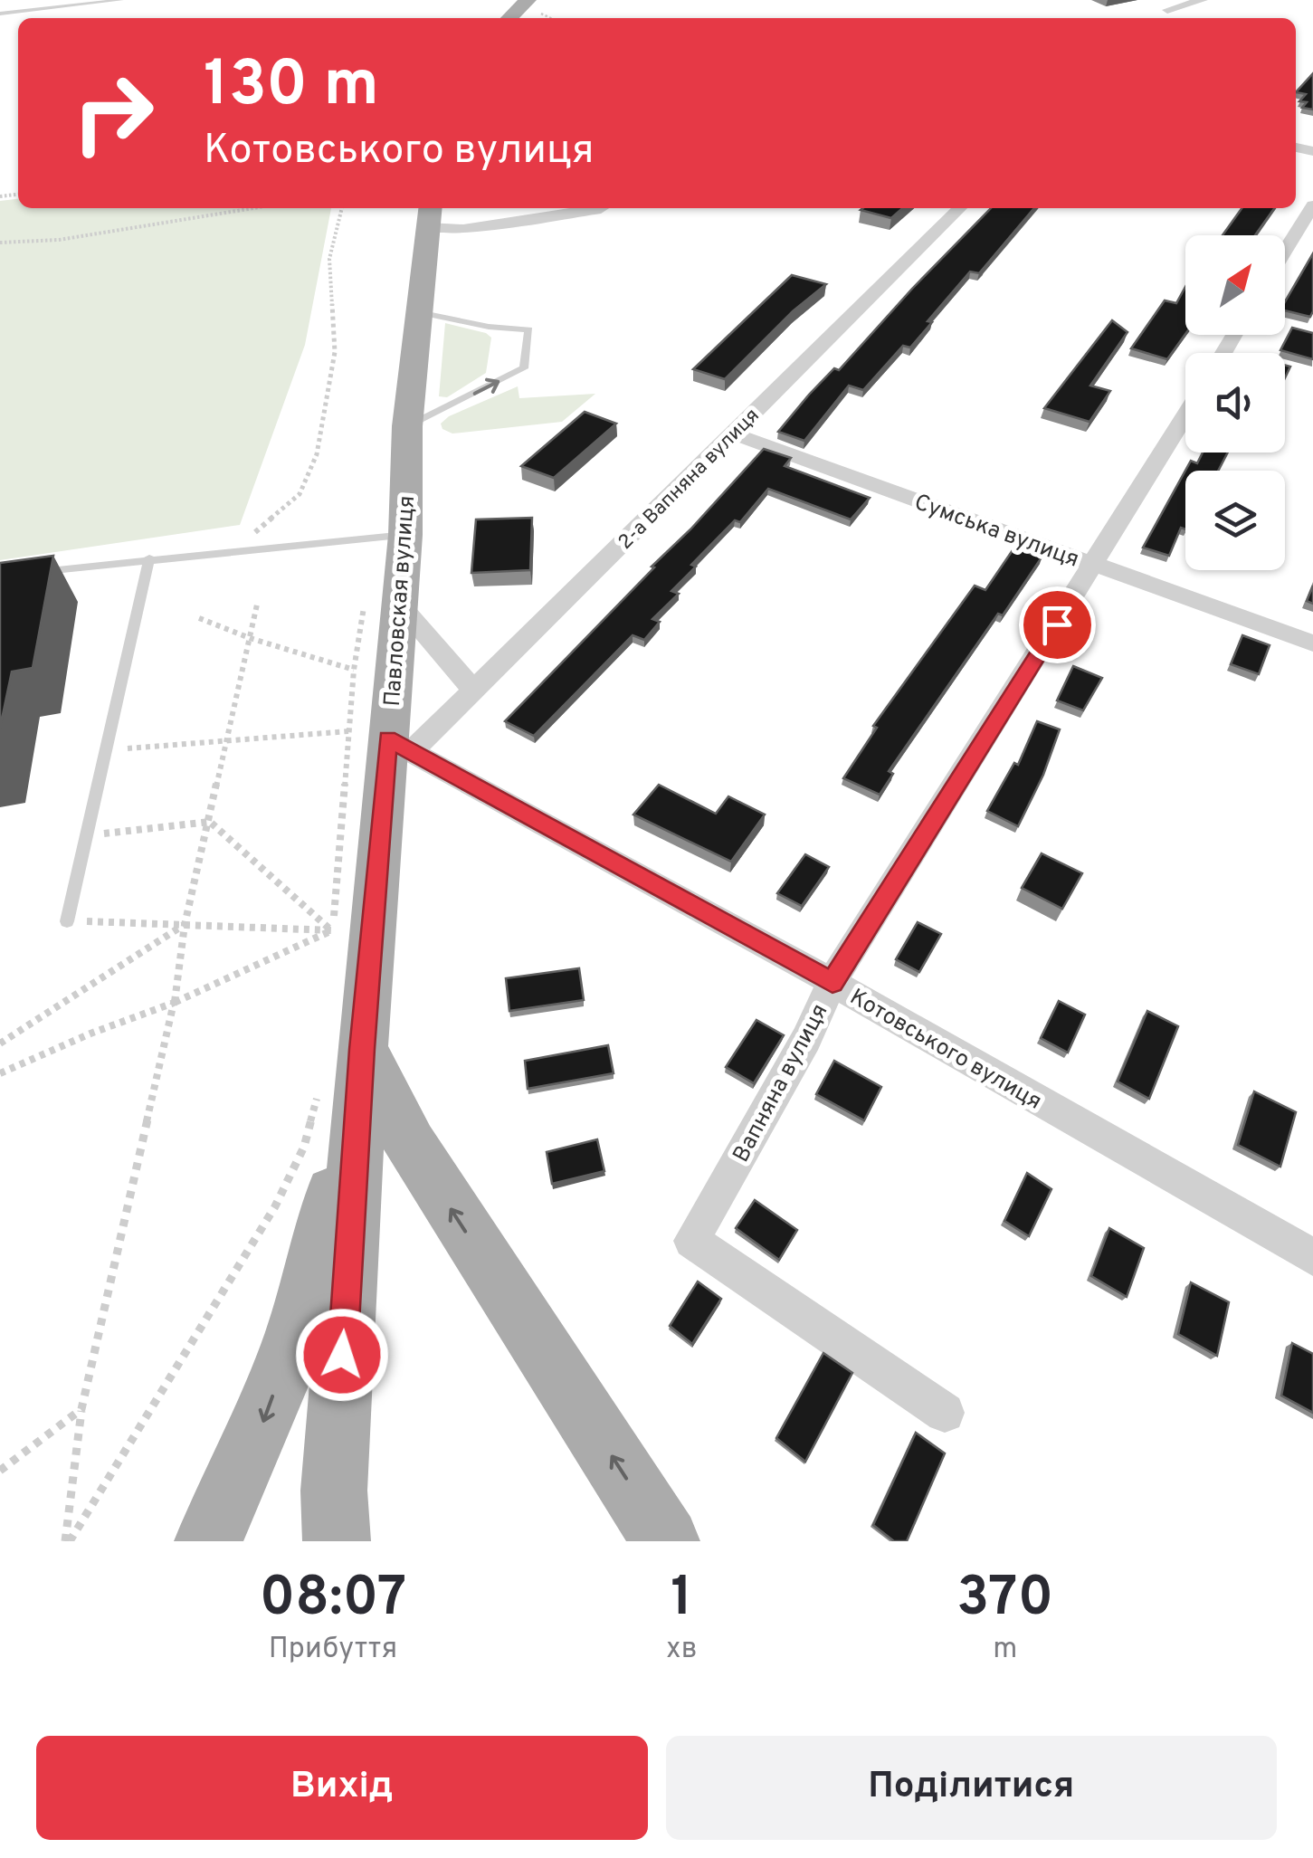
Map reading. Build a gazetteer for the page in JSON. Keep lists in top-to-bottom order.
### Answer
{
  "streets": {
    "main road": ["Павловская вулиця"],
    "street": [
      "2-а Вапняна вулиця",
      "Сумська вулиця",
      "Котовського вулиця",
      "Вапняна вулиця"
    ]
  },
  "crossings": [
    ["2-а Вапняна вулиця", "Сумська вулиця"],
    ["2-а Вапняна вулиця", "Павловская вулиця"],
    ["2-а Вапняна вулиця", "Котовського вулиця"],
    ["Сумська вулиця", "Вапняна вулиця"],
    ["Павловская вулиця", "Котовського вулиця"],
    ["Котовського вулиця", "Вапняна вулиця"]
  ],
  "north": "top right",
  "page": {
    "turn": ["130 m", "Котовського вулиця"],
    "eta": [
      "08:07",
      "Прибуття",
      "1",
      "хв",
      "370",
      "m"
    ],
    "buttons": ["Вихід", "Поділитися"]
  }
}
